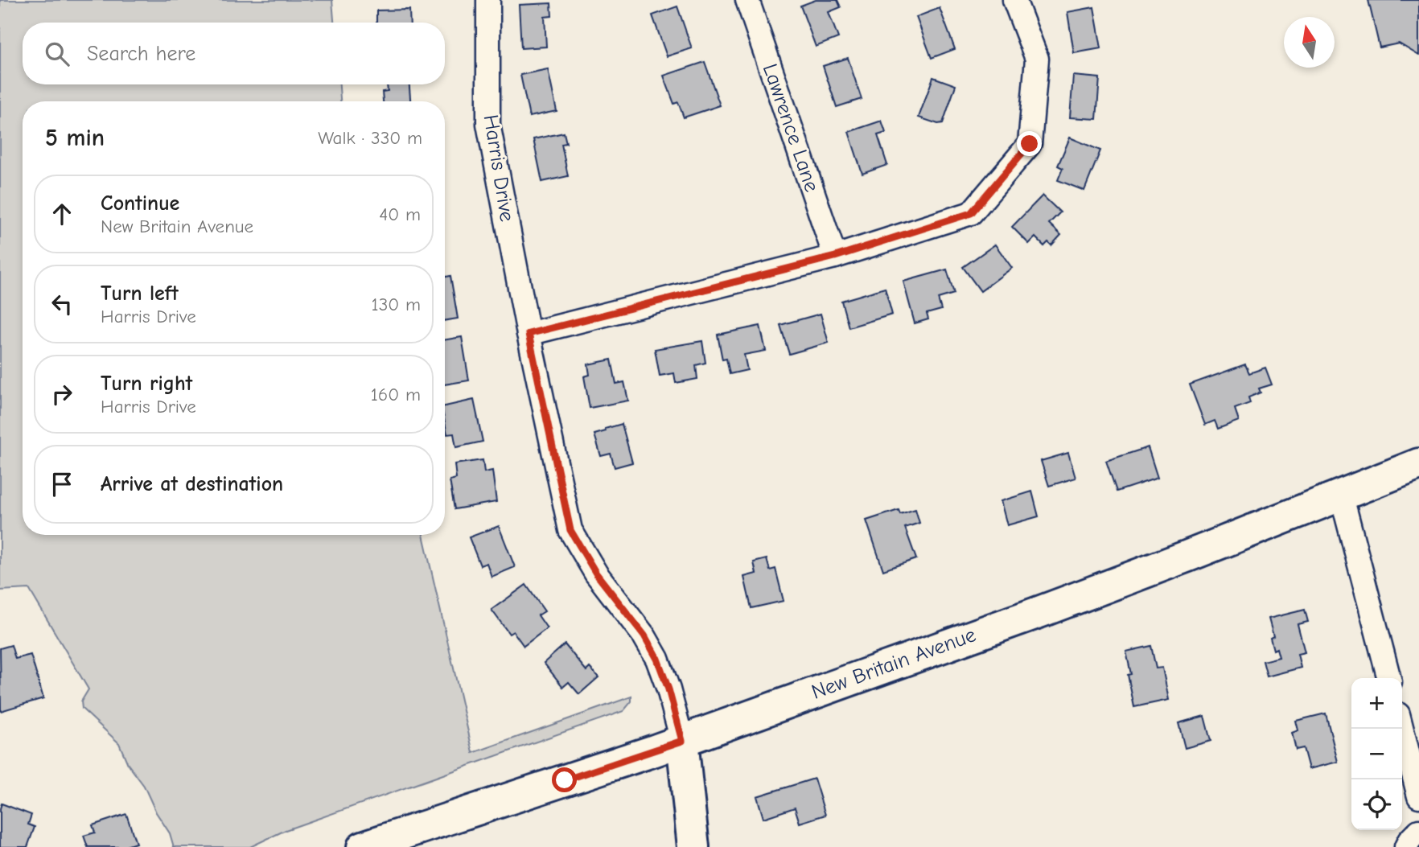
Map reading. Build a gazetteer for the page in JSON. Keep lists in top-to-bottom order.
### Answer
{
  "streets": {
    "main road": ["New Britain Avenue"],
    "street": ["Lawrence Lane", "Harris Drive"]
  },
  "crossings": [
    ["Harris Drive", "New Britain Avenue"]
  ],
  "north": "top",
  "page": {
    "search": "Search here",
    "heading": ["5 min", "Walk · 330 m"],
    "list": [
      ["Continue", "New Britain Avenue", "40 m"],
      ["Turn left", "Harris Drive", "130 m"],
      ["Turn right", "Harris Drive", "160 m"],
      "Arrive at destination"
    ],
    "map_buttons": ["+", "−"]
  }
}
